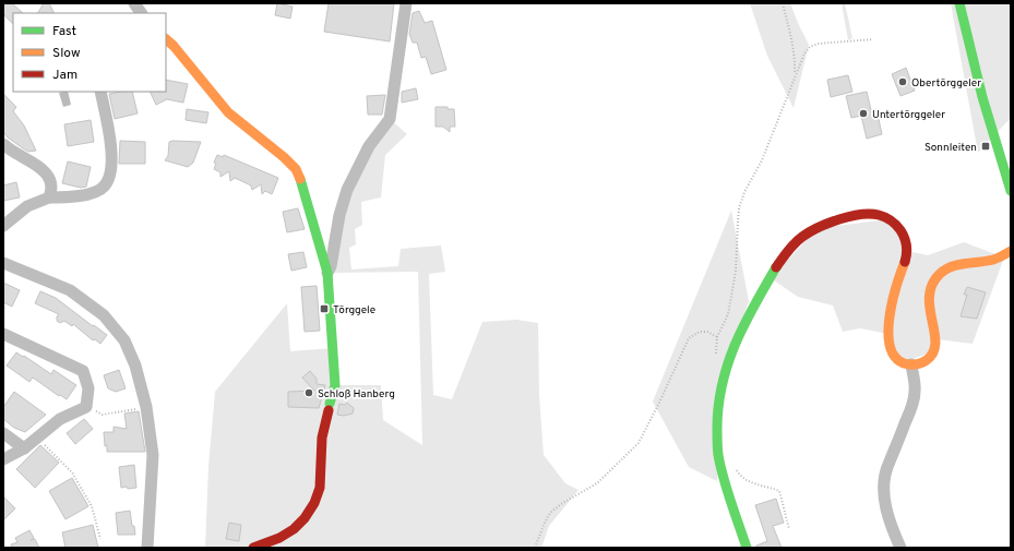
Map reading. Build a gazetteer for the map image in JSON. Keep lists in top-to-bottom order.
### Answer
{
  "places": {
    "other": ["Obertörggeler", "Untertörggeler", "Schloß Hanberg"],
    "transit": ["Sonnleiten", "Törggele"]
  },
  "legend": ["Fast", "Slow", "Jam"]
}
